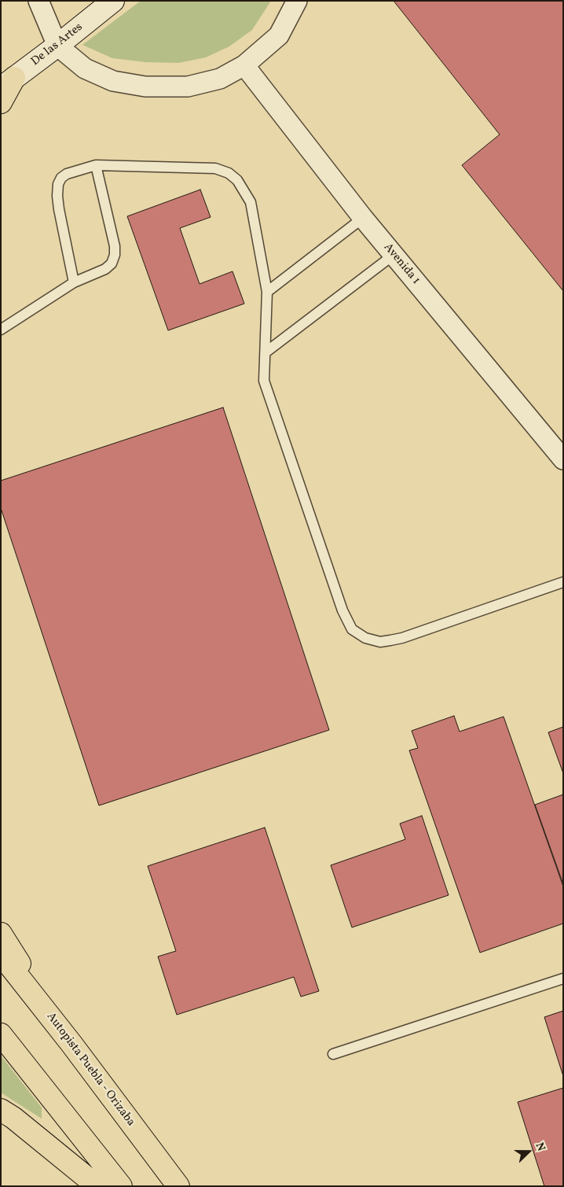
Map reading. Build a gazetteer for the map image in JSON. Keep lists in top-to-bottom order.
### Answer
{
  "streets": {
    "highway": ["Autopista Puebla - Orizaba"],
    "street": ["De las Artes", "Avenida 1"]
  },
  "north": "right"
}
